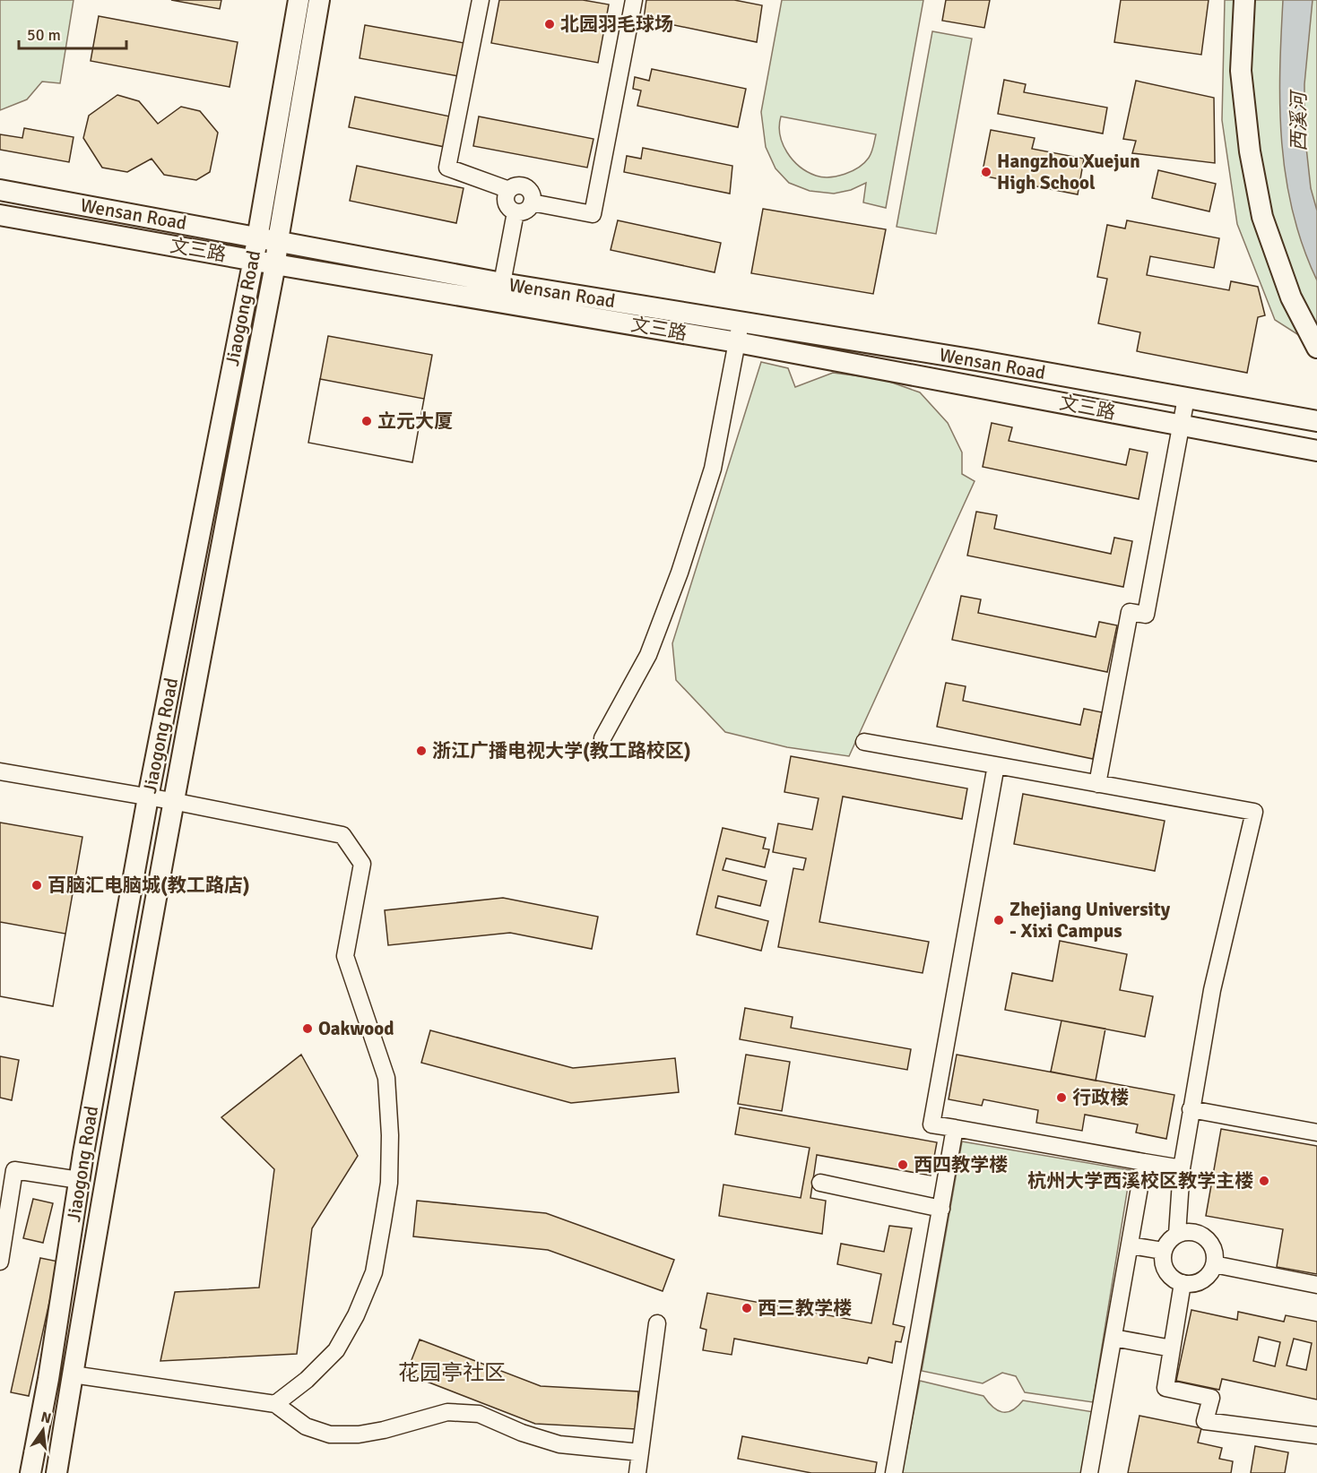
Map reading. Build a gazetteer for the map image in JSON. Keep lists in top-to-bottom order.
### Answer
{
  "streets": {
    "main road": ["Wensan Road", "文三路", "Jiaogong Road"]
  },
  "crossings": [
    ["Wensan Road", "文三路"],
    ["Wensan Road", "Jiaogong Road"],
    ["文三路", "Jiaogong Road"]
  ],
  "districts": ["花园亭社区"],
  "water": ["西溪河"],
  "places": [
    "北园羽毛球场",
    "Hangzhou Xuejun High School",
    "立元大厦",
    "浙江广播电视大学(教工路校区)",
    "百脑汇电脑城(教工路店)",
    "Zhejiang University - Xixi Campus",
    "Oakwood",
    "行政楼",
    "西四教学楼",
    "杭州大学西溪校区教学主楼",
    "西三教学楼"
  ],
  "scale_bar": "50 m",
  "north": "top"
}
